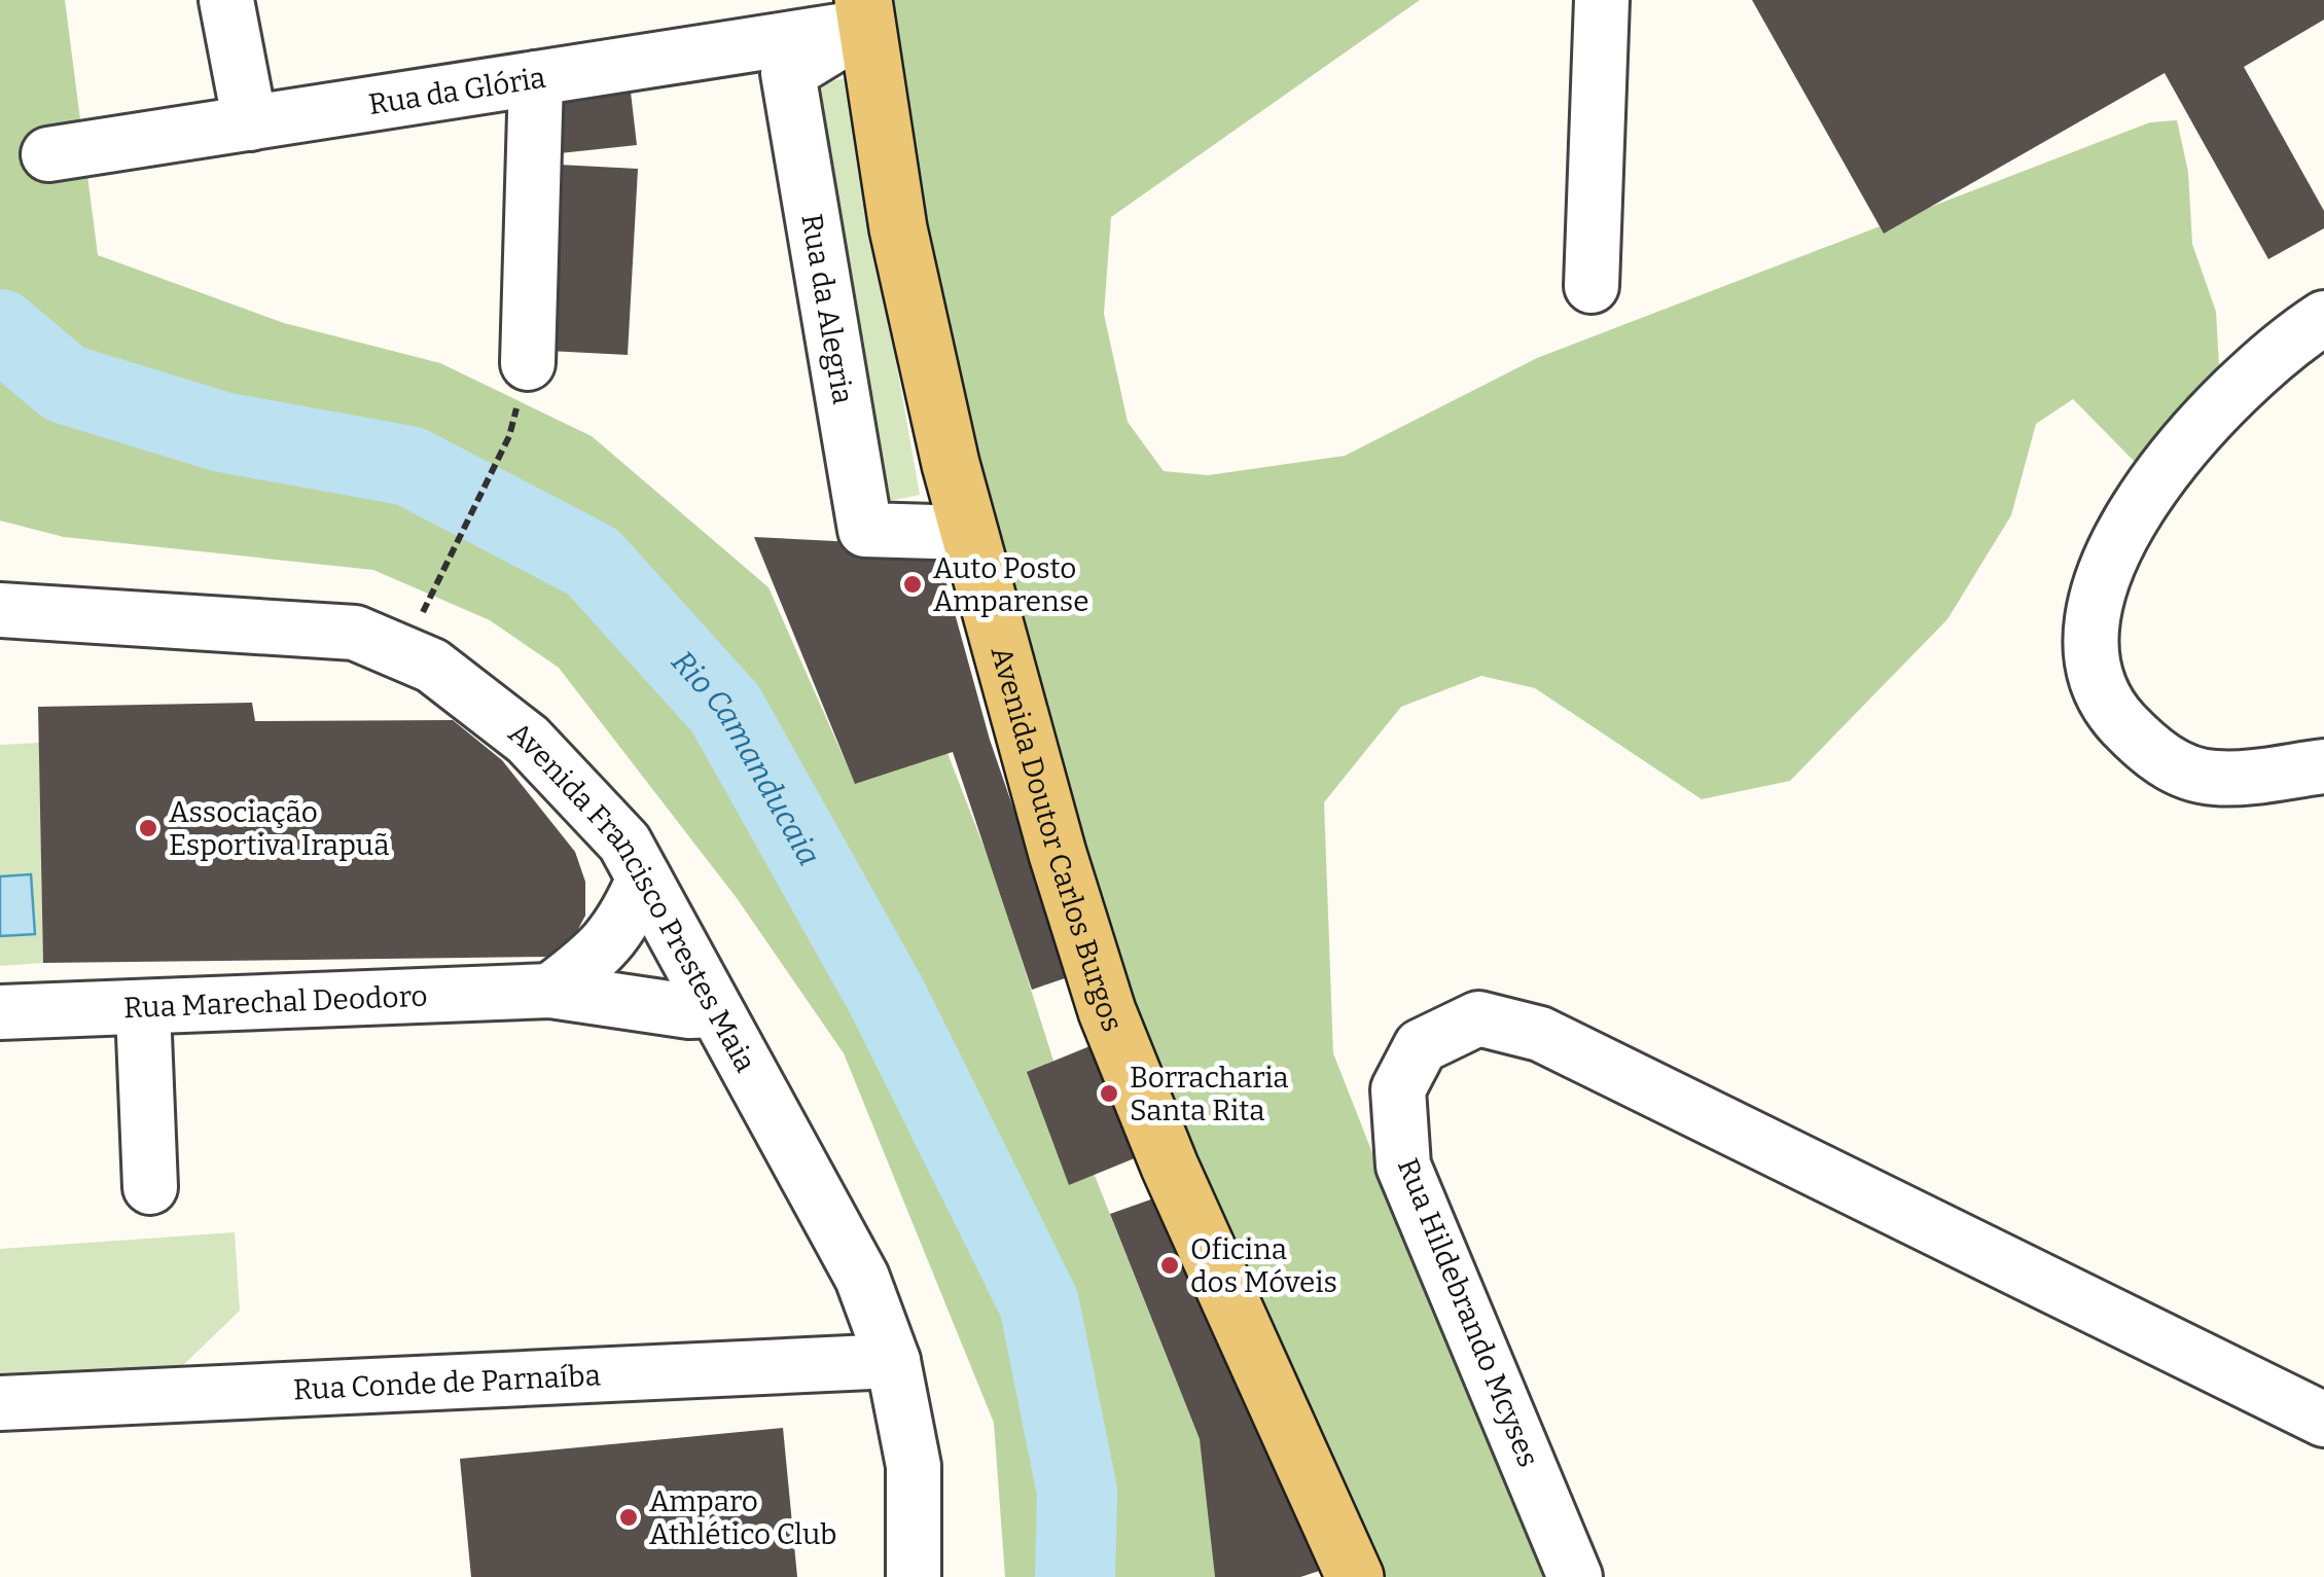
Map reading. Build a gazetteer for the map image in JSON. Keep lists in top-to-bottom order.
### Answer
{
  "streets": {
    "main road": ["Avenida Doutor Carlos Burgos"],
    "street": [
      "Rua da Glória",
      "Rua da Alegria",
      "Avenida Francisco Prestes Maia",
      "Rua Marechal Deodoro",
      "Rua Hildebrando Mcyses",
      "Rua Conde de Parnaíba"
    ]
  },
  "crossings": [
    ["Rua da Glória", "Rua da Alegria"],
    ["Rua da Glória", "Avenida Doutor Carlos Burgos"],
    ["Rua da Alegria", "Avenida Doutor Carlos Burgos"],
    ["Avenida Francisco Prestes Maia", "Rua Marechal Deodoro"],
    ["Avenida Francisco Prestes Maia", "Rua Conde de Parnaíba"]
  ],
  "water": ["Rio Camanducaia"],
  "places": [
    "Auto Posto Amparense",
    "Associação Esportiva Irapuã",
    "Borracharia Santa Rita",
    "Oficina dos Móveis",
    "Amparo Athlético Club"
  ]
}
